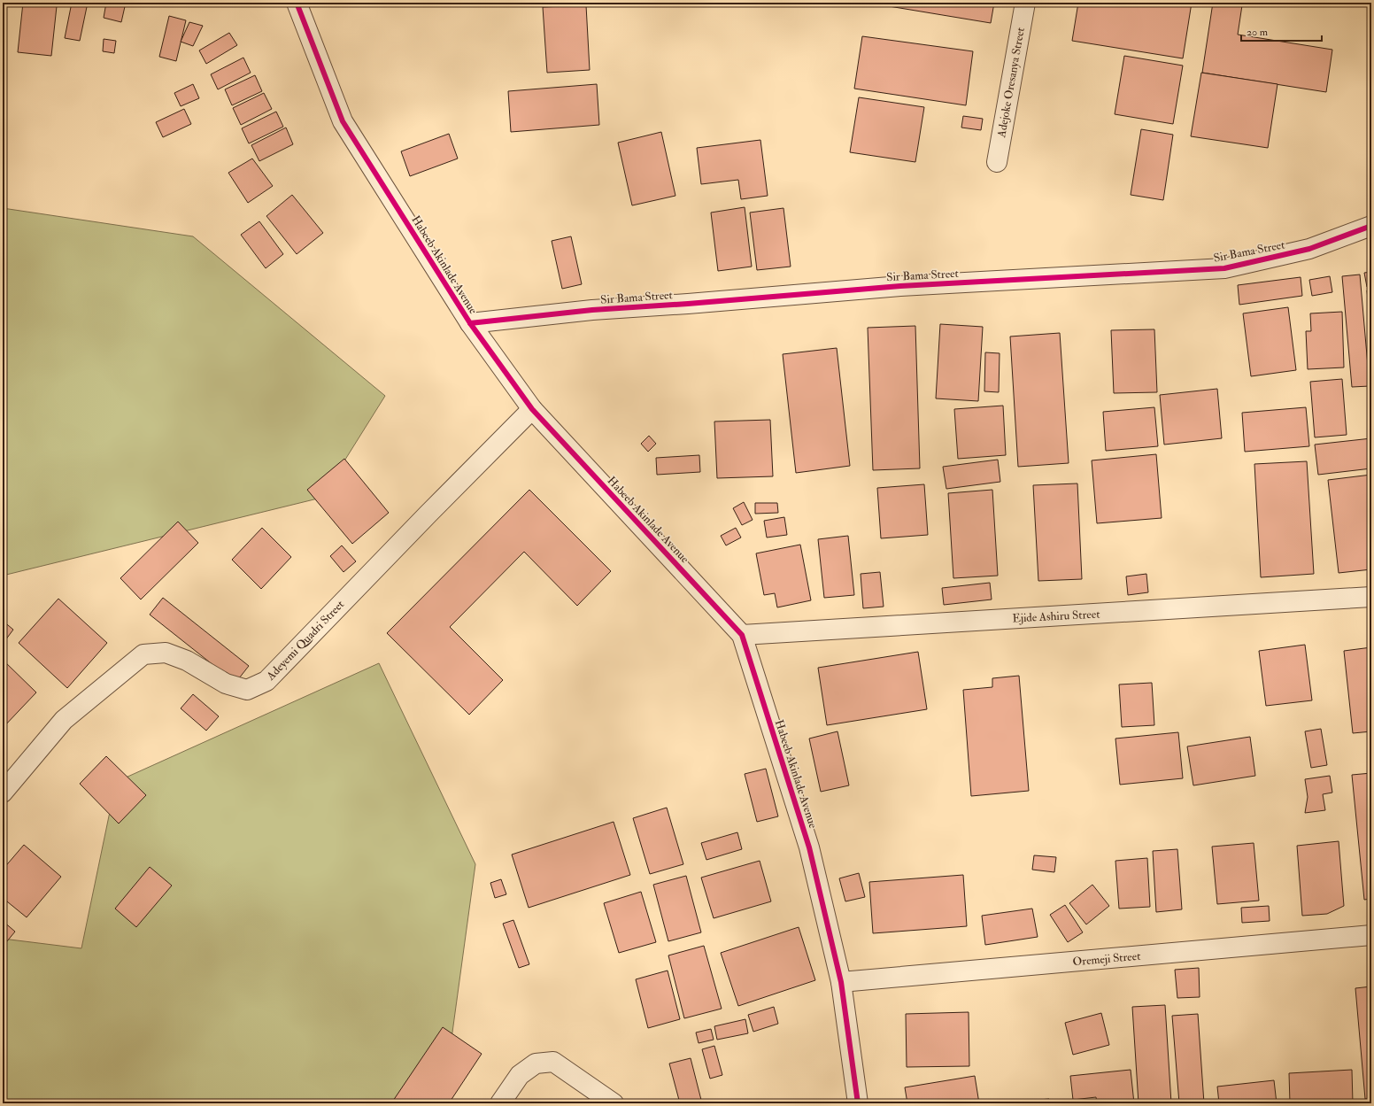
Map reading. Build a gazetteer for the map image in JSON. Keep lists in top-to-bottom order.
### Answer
{
  "streets": {
    "street": [
      "Adejoke Oresanya Street",
      "Sir Bama Street",
      "Habeeb Akinlade Avenue",
      "Ejide Ashiru Street",
      "Adeyemi Quadri Street",
      "Oremeji Street"
    ]
  },
  "crossings": [
    ["Sir Bama Street", "Habeeb Akinlade Avenue"],
    ["Habeeb Akinlade Avenue", "Ejide Ashiru Street"],
    ["Habeeb Akinlade Avenue", "Adeyemi Quadri Street"],
    ["Habeeb Akinlade Avenue", "Oremeji Street"]
  ],
  "scale_bar": "20 m"
}
